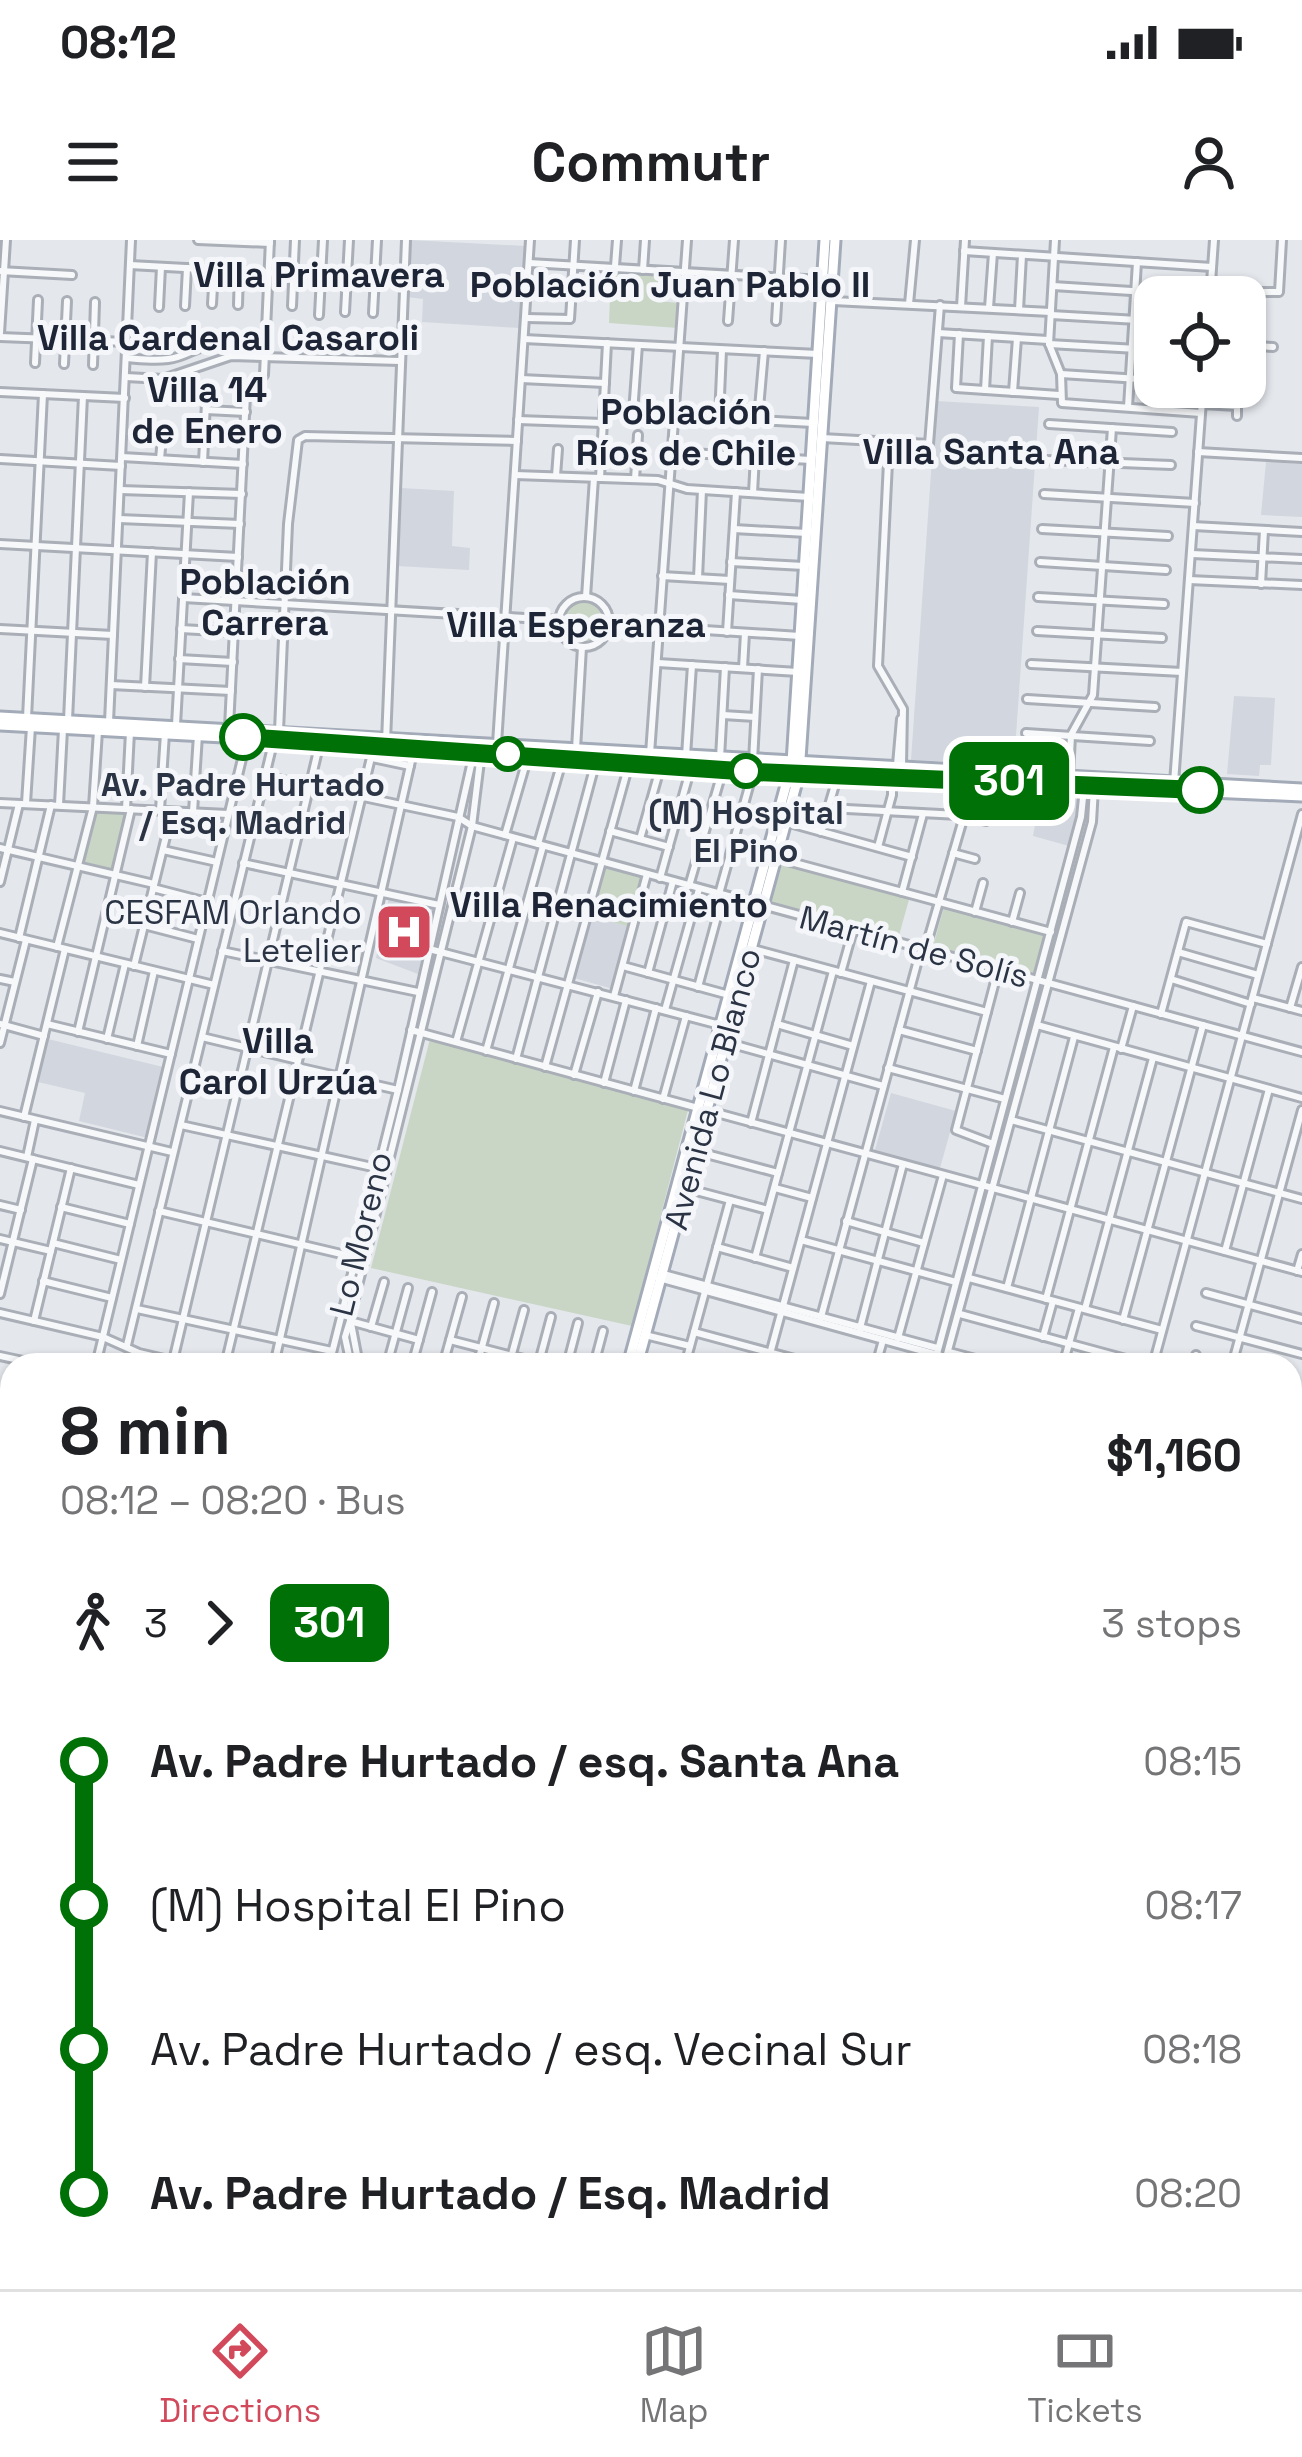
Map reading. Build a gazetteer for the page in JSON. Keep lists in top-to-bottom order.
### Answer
{
  "streets": {
    "main road": ["Avenida Lo Blanco"],
    "street": ["Martín de Solís", "Lo Moreno"]
  },
  "crossings": [
    ["Martín de Solís", "Avenida Lo Blanco"],
    ["Martín de Solís", "Lo Moreno"]
  ],
  "districts": [
    "Villa Primavera",
    "Población Juan Pablo II",
    "Villa Cardenal Casaroli",
    "Villa 14 de Enero",
    "Población Ríos de Chile",
    "Villa Santa Ana",
    "Población Carrera",
    "Villa Esperanza",
    "Villa Renacimiento",
    "Villa Carol Urzúa"
  ],
  "places": {
    "other": ["Av. Padre Hurtado / Esq. Madrid", "(M) Hospital El Pino"],
    "hospital": ["CESFAM Orlando Letelier"]
  },
  "lines": ["bus line 301"],
  "page": {
    "status": "08:12",
    "header": "Commutr",
    "on_map": "301",
    "heading": ["8 min", "08:12 – 08:20 · Bus", "$1,160"],
    "legs": ["3", "301", "3 stops"],
    "list": [
      {
        "name": "Av. Padre Hurtado / esq. Santa Ana",
        "value": "08:15"
      },
      {
        "name": "(M) Hospital El Pino",
        "value": "08:17"
      },
      {
        "name": "Av. Padre Hurtado / esq. Vecinal Sur",
        "value": "08:18"
      },
      {
        "name": "Av. Padre Hurtado / Esq. Madrid",
        "value": "08:20"
      }
    ],
    "tabs": ["Directions", "Map", "Tickets"]
  }
}
